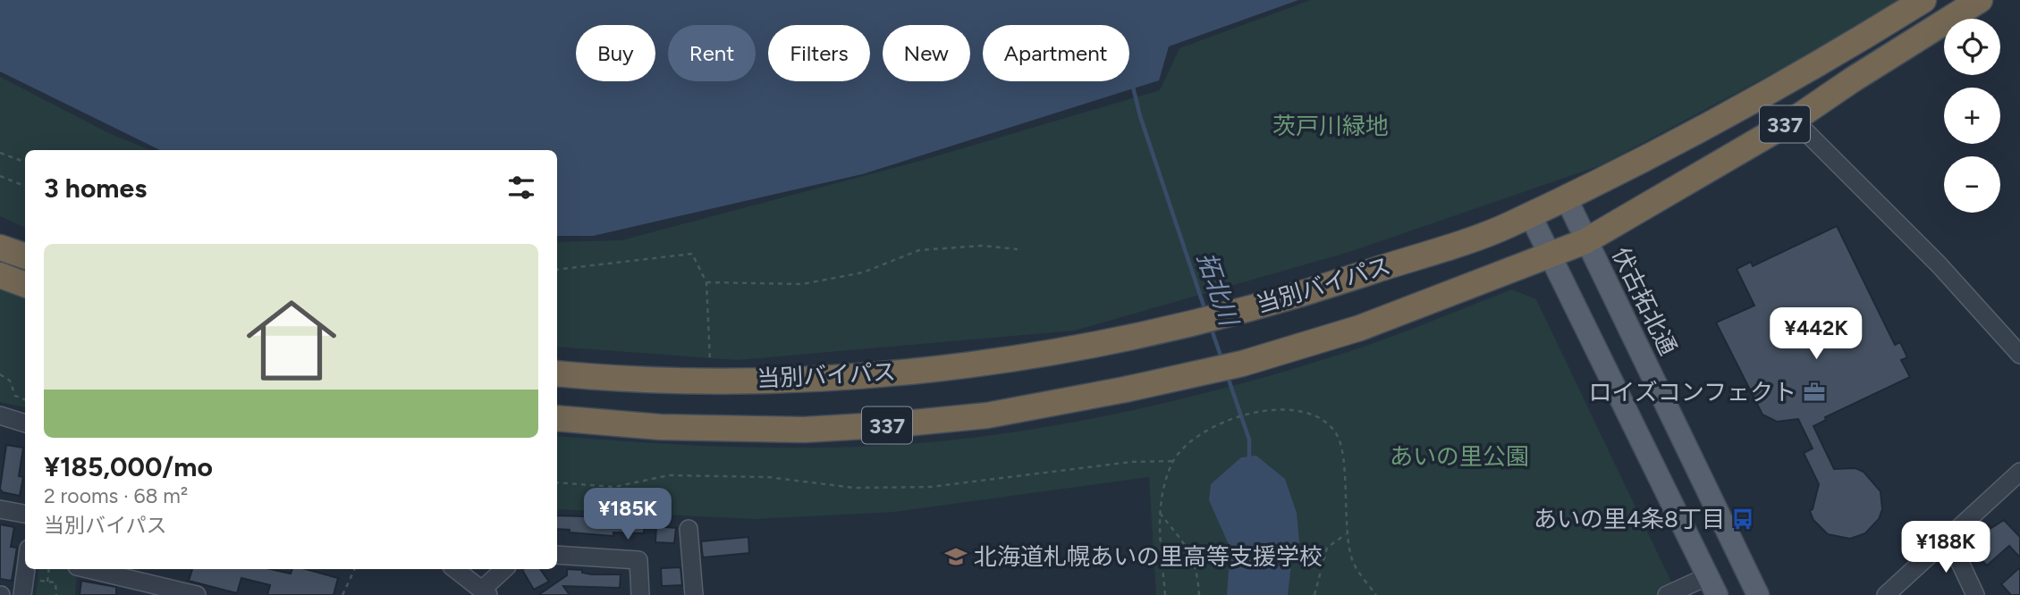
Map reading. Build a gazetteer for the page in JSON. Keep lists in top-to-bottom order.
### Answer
{
  "streets": {
    "highway": ["337", "当別バイパス"],
    "main road": ["伏古拓北通"]
  },
  "crossings": [
    ["当別バイパス", "伏古拓北通"]
  ],
  "water": ["拓北川"],
  "parks": ["茨戸川緑地", "あいの里公園"],
  "places": {
    "office": ["ロイズコンフェクト"],
    "bus stop": ["あいの里4条8丁目"],
    "school or university": ["北海道札幌あいの里高等支援学校"]
  },
  "page": {
    "map_buttons": ["+", "−"],
    "chip": [
      "Buy",
      "Rent",
      "Filters",
      "New",
      "Apartment"
    ],
    "heading": "3 homes",
    "list": [
      {
        "name": "¥185,000/mo",
        "note": "2 rooms · 68 m² · 当別バイパス"
      }
    ],
    "price": ["¥442K", "¥185K", "¥188K"]
  }
}
